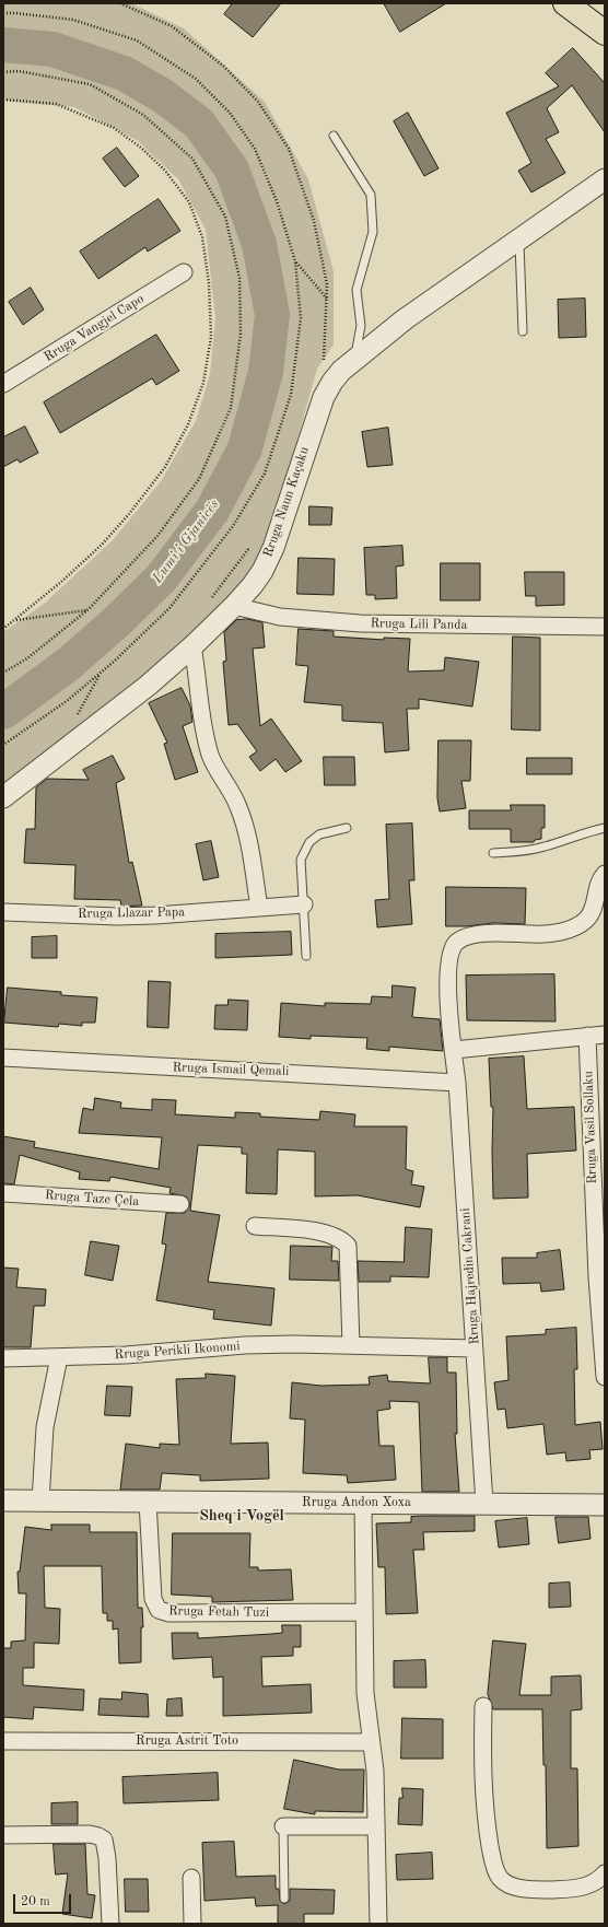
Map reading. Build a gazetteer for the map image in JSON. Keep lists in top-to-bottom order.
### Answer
{
  "streets": {
    "street": [
      "Rruga Vangjel Capo",
      "Rruga Naun Kaçaku",
      "Rruga Lili Panda",
      "Rruga Llazar Papa",
      "Rruga Ismail Qemali",
      "Rruga Vasil Sollaku",
      "Rruga Taze Çela",
      "Rruga Hajredin Cakrani",
      "Rruga Perikli Ikonomi",
      "Rruga Andon Xoxa",
      "Rruga Fetah Tuzi",
      "Rruga Astrit Toto"
    ]
  },
  "crossings": [
    ["Rruga Naun Kaçaku", "Rruga Lili Panda"],
    ["Rruga Ismail Qemali", "Rruga Hajredin Cakrani"],
    ["Rruga Hajredin Cakrani", "Rruga Perikli Ikonomi"],
    ["Rruga Hajredin Cakrani", "Rruga Andon Xoxa"],
    ["Rruga Andon Xoxa", "Rruga Fetah Tuzi"]
  ],
  "districts": ["Sheq i Vogël"],
  "water": ["Lumi i Gjanicës"],
  "scale_bar": "20 m"
}
